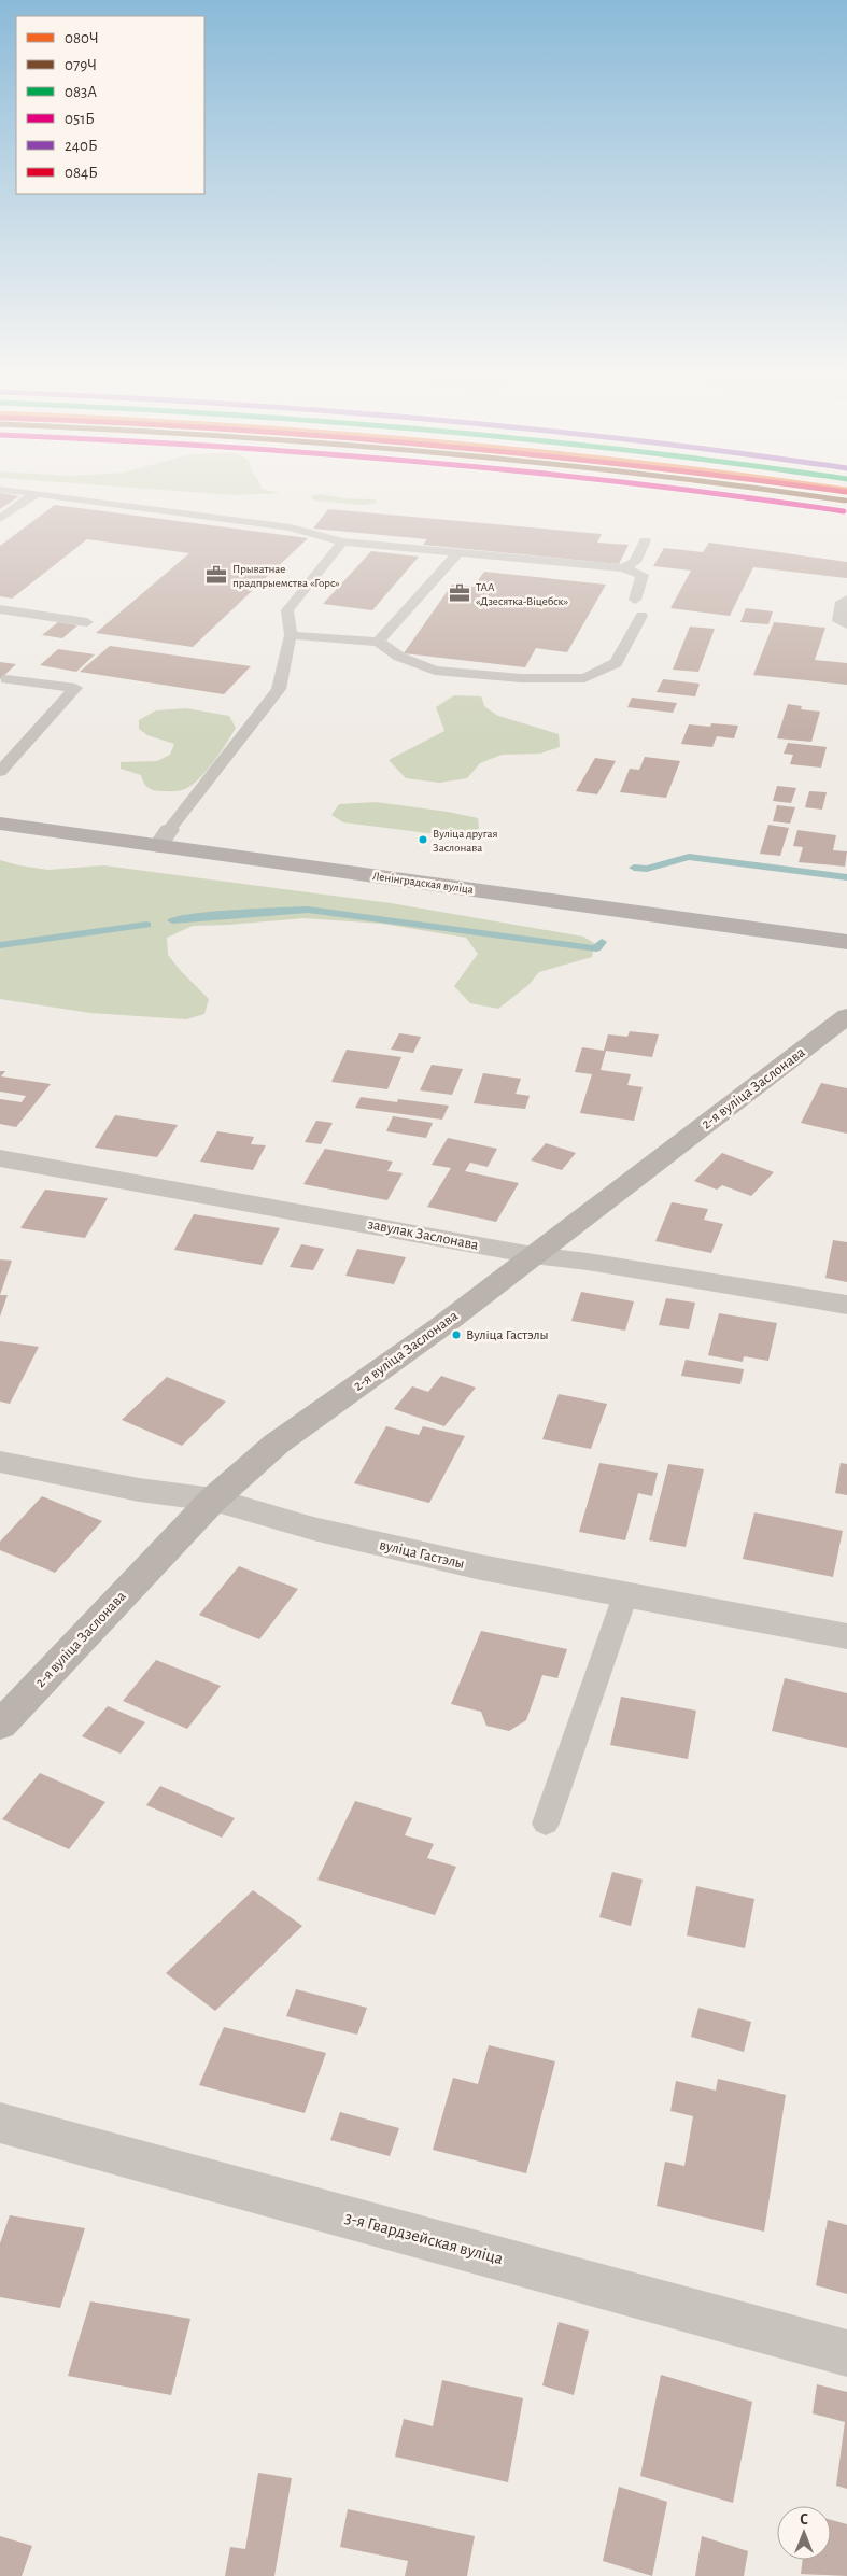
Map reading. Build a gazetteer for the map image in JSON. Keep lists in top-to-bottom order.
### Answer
{
  "streets": {
    "main road": ["Ленінградская вуліца", "2-я вуліца Заслонава"],
    "street": ["завулак Заслонава", "вуліца Гастэлы", "3-я Гвардзейская вуліца"]
  },
  "crossings": [
    ["2-я вуліца Заслонава", "завулак Заслонава"],
    ["2-я вуліца Заслонава", "вуліца Гастэлы"]
  ],
  "places": {
    "office": ["Прыватнае прадпрыемства «Горс»", "ТАА «Дзесятка-Віцебск»"],
    "other": ["Вуліца другая Заслонава", "Вуліца Гастэлы"]
  },
  "lines": ["transit line 079Ч", "transit line 051Б"],
  "legend": [
    "080Ч",
    "079Ч",
    "083А",
    "051Б",
    "240Б",
    "084Б"
  ],
  "north": "top"
}
